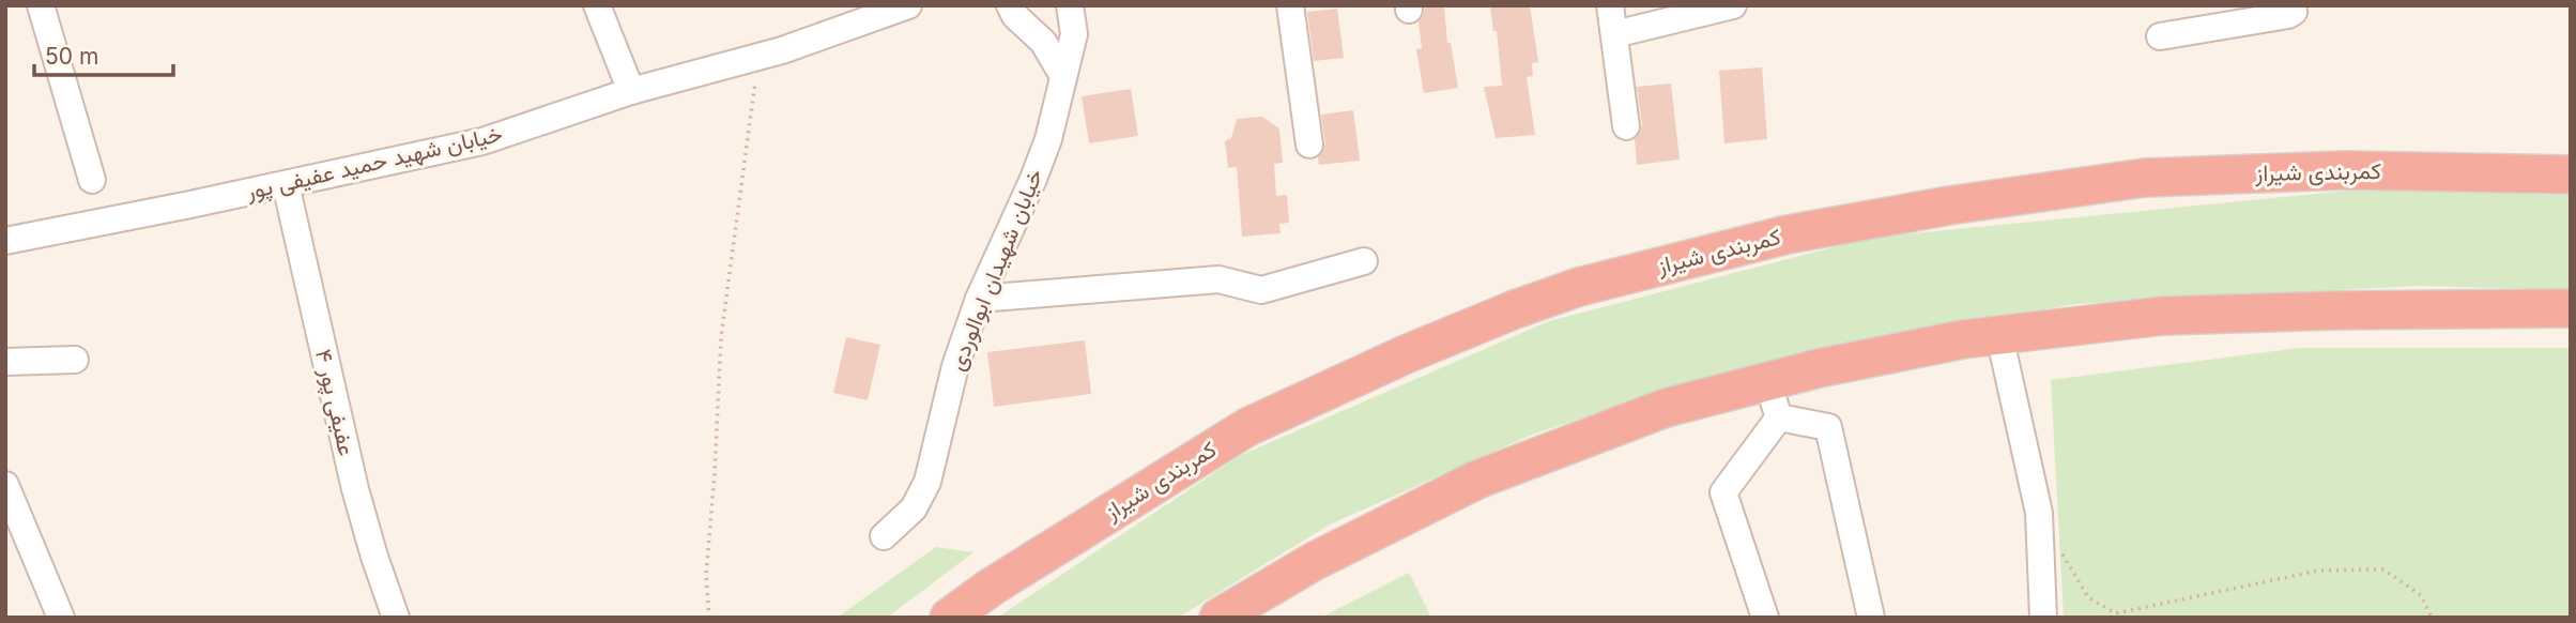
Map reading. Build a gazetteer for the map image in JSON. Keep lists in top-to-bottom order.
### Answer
{
  "streets": {
    "highway": ["کمربندی شیراز"],
    "street": ["خیابان شهید حمید عفیفی پور", "خیابان شهیدان ابوالوردی", "عفیفی پور ۴"]
  },
  "crossings": [
    ["خیابان شهید حمید عفیفی پور", "عفیفی پور ۴"]
  ],
  "scale_bar": "50 m"
}
